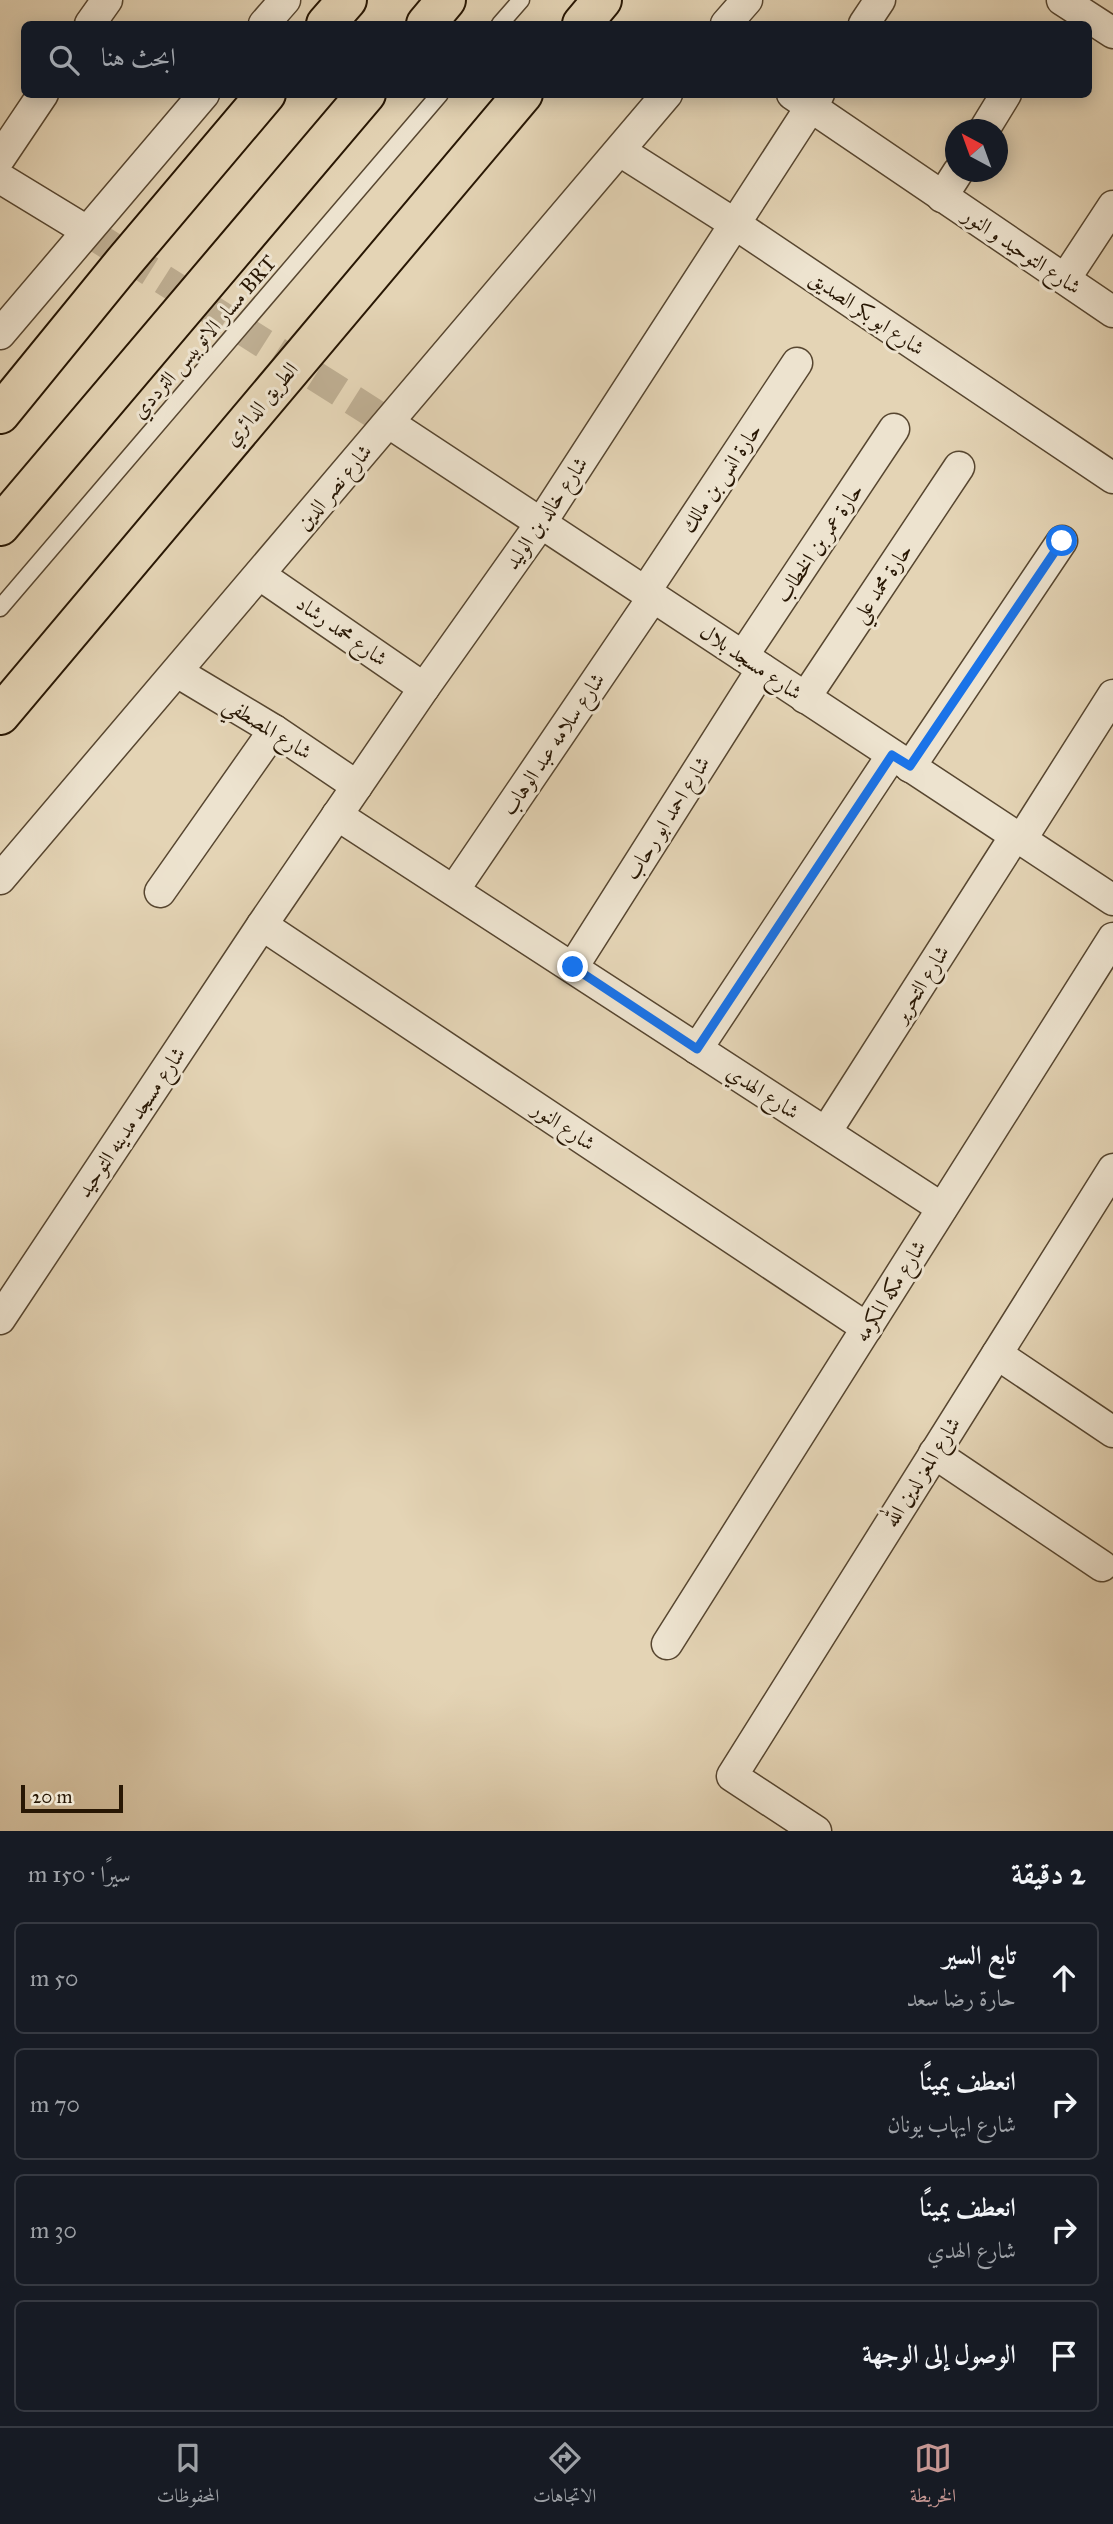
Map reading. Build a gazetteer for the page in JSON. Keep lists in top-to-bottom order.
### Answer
{
  "streets": {
    "highway": ["الطريق الدائري"],
    "street": [
      "شارع التوحيد و النور",
      "شارع ابو بكر الصديق",
      "حارة انس بن مالك",
      "شارع نصر الدين",
      "شارع خالد بن الوليد",
      "حارة عمر بن الخطاب",
      "حارة محمد علي",
      "شارع محمد رشاد",
      "شارع مسجد بلال",
      "شارع المصطفي",
      "شارع سلامه عبد الوهاب",
      "شارع احمد ابو رحاب",
      "شارع التحرير",
      "شارع الهدي",
      "شارع مسجد مدينه التوحيد",
      "شارع النور",
      "شارع مكه المكرمه",
      "شارع المعز لدين الله"
    ],
    "lane": ["مسار الاتوبيس الترددي BRT"]
  },
  "crossings": [
    ["شارع التوحيد و النور", "شارع خالد بن الوليد"],
    ["شارع ابو بكر الصديق", "شارع نصر الدين"],
    ["شارع ابو بكر الصديق", "شارع خالد بن الوليد"],
    ["حارة انس بن مالك", "شارع مسجد بلال"],
    ["حارة انس بن مالك", "شارع سلامه عبد الوهاب"],
    ["شارع نصر الدين", "شارع محمد رشاد"],
    ["شارع نصر الدين", "شارع مسجد بلال"],
    ["شارع نصر الدين", "شارع المصطفي"],
    ["شارع خالد بن الوليد", "شارع محمد رشاد"],
    ["شارع خالد بن الوليد", "شارع مسجد بلال"],
    ["شارع خالد بن الوليد", "شارع المصطفي"],
    ["شارع خالد بن الوليد", "شارع الهدي"],
    ["شارع خالد بن الوليد", "شارع مسجد مدينه التوحيد"],
    ["شارع خالد بن الوليد", "شارع النور"],
    ["حارة عمر بن الخطاب", "شارع مسجد بلال"],
    ["حارة عمر بن الخطاب", "شارع احمد ابو رحاب"],
    ["حارة محمد علي", "شارع مسجد بلال"],
    ["شارع مسجد بلال", "شارع سلامه عبد الوهاب"],
    ["شارع مسجد بلال", "شارع احمد ابو رحاب"],
    ["شارع مسجد بلال", "شارع التحرير"],
    ["شارع سلامه عبد الوهاب", "شارع الهدي"],
    ["شارع احمد ابو رحاب", "شارع الهدي"],
    ["شارع التحرير", "شارع الهدي"],
    ["شارع الهدي", "شارع مكه المكرمه"],
    ["شارع مسجد مدينه التوحيد", "شارع النور"],
    ["شارع النور", "شارع مكه المكرمه"]
  ],
  "scale_bar": "20 m",
  "north": "top left",
  "page": {
    "search": "ابحث هنا",
    "scale": "20 m",
    "heading": ["2 دقيقة", "سيرًا · 150 m"],
    "list": [
      ["تابع السير", "حارة رضا سعد", "50 m"],
      ["انعطف يمينًا", "شارع ايهاب يونان", "70 m"],
      ["انعطف يمينًا", "شارع الهدي", "30 m"],
      "الوصول إلى الوجهة"
    ],
    "nav": ["الخريطة", "الاتجاهات", "المحفوظات"]
  }
}
